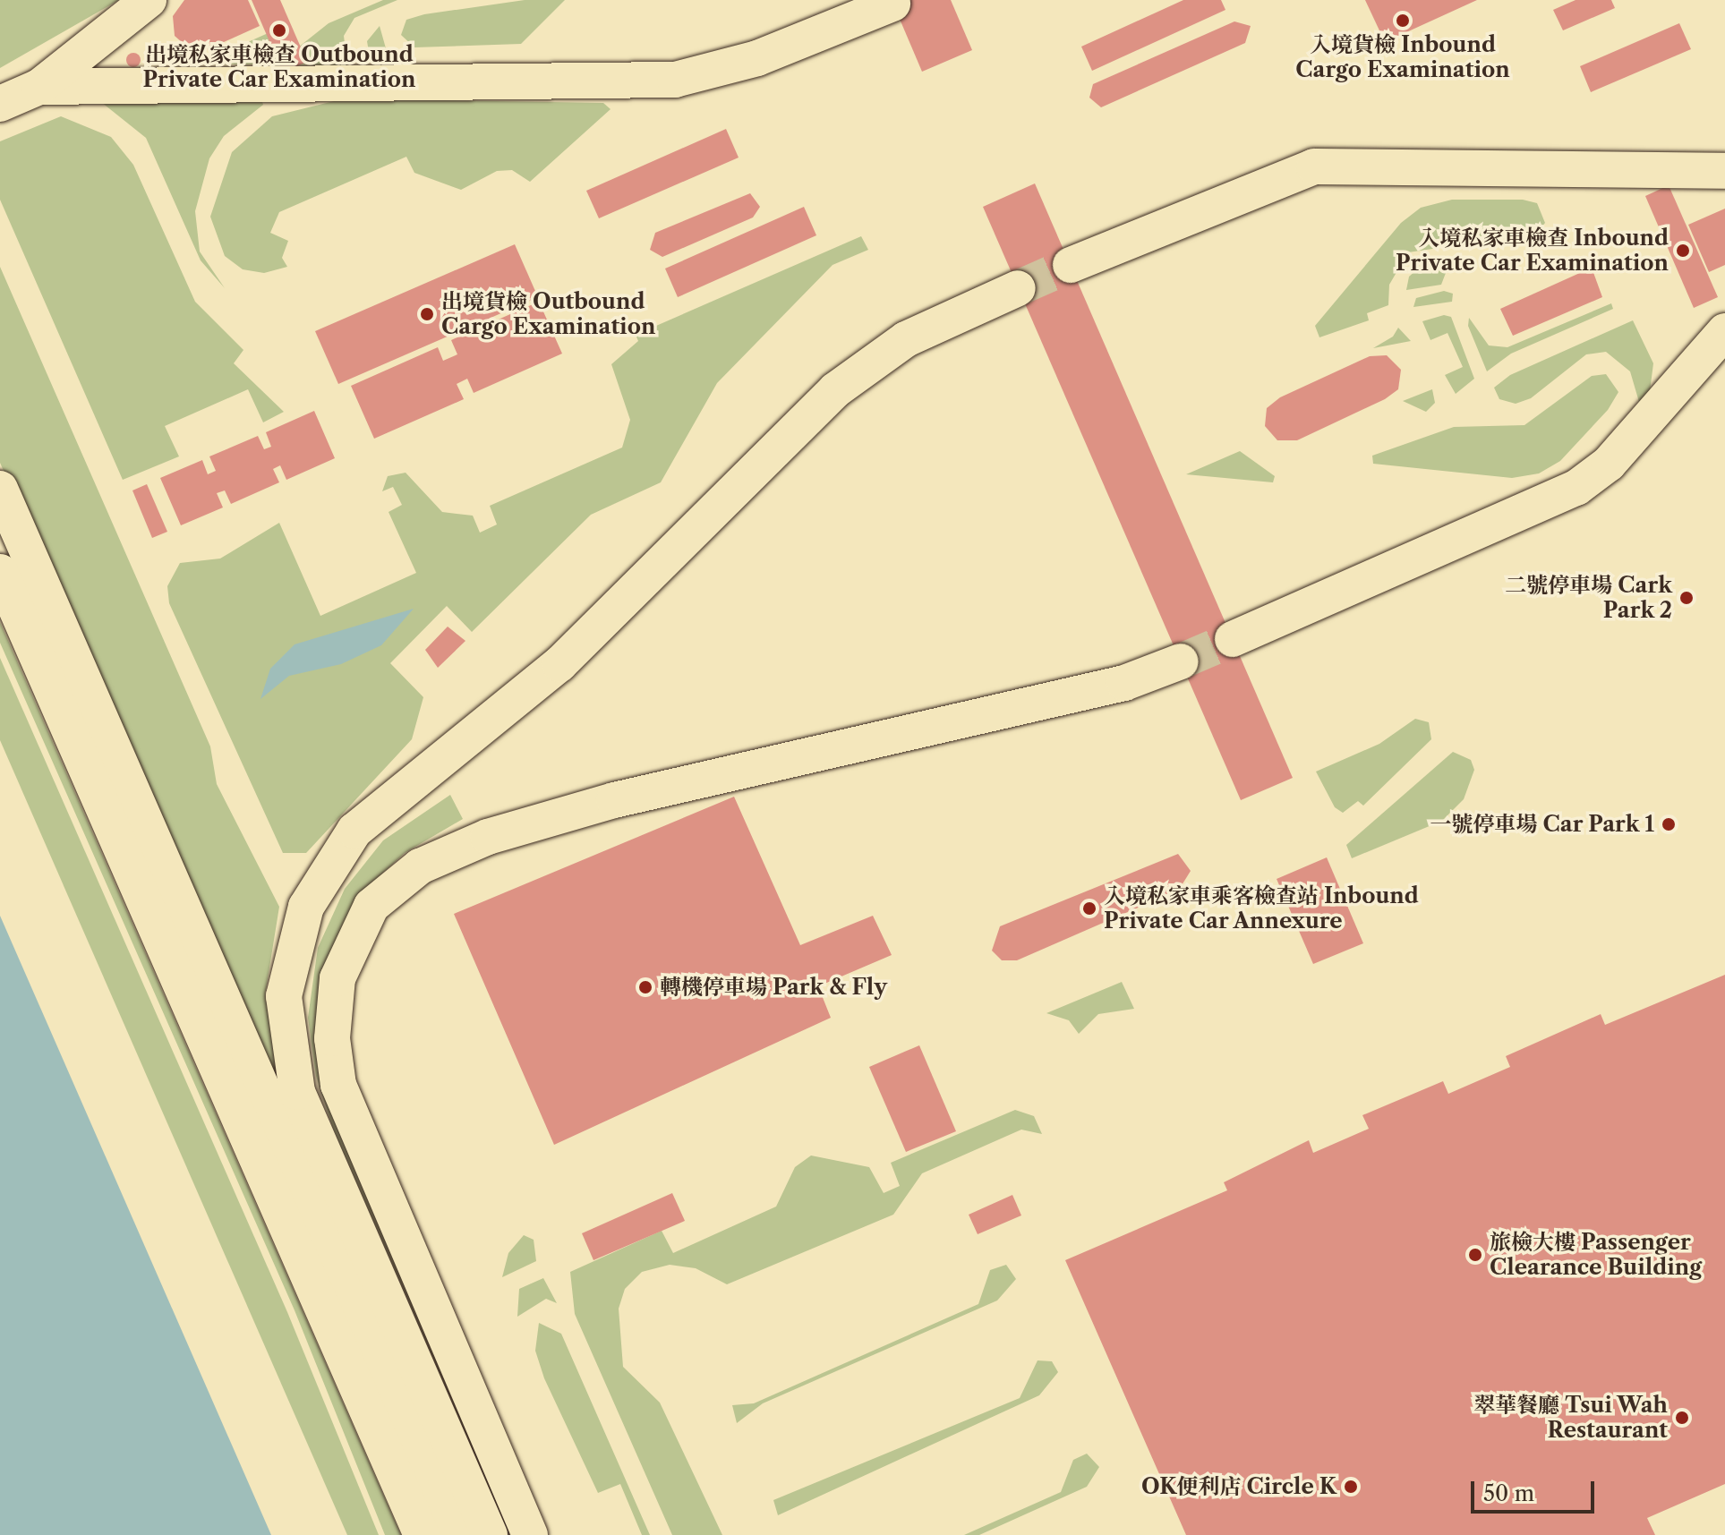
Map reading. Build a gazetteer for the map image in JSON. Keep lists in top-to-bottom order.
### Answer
{
  "places": [
    "入境貨檢 Inbound Cargo Examination",
    "出境私家車檢查 Outbound Private Car Examination",
    "入境私家車檢查 Inbound Private Car Examination",
    "出境貨檢 Outbound Cargo Examination",
    "二號停車場 Cark Park 2",
    "一號停車場 Car Park 1",
    "入境私家車乘客檢查站 Inbound Private Car Annexure",
    "轉機停車場 Park & Fly",
    "旅檢大樓 Passenger Clearance Building",
    "翠華餐廳 Tsui Wah Restaurant",
    "OK便利店 Circle K"
  ],
  "scale_bar": "50 m"
}
